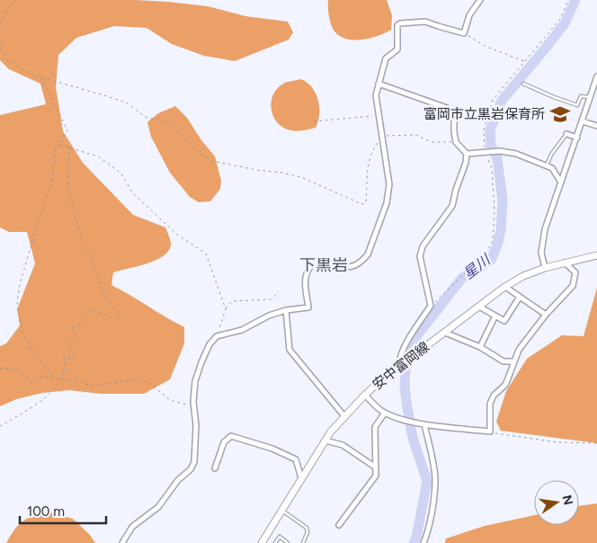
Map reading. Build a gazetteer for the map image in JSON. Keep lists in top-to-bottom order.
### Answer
{
  "streets": {
    "main road": ["安中富岡線"]
  },
  "districts": ["下黒岩"],
  "water": ["星川"],
  "places": {
    "school or university": ["富岡市立黒岩保育所"]
  },
  "scale_bar": "100 m",
  "north": "right"
}
